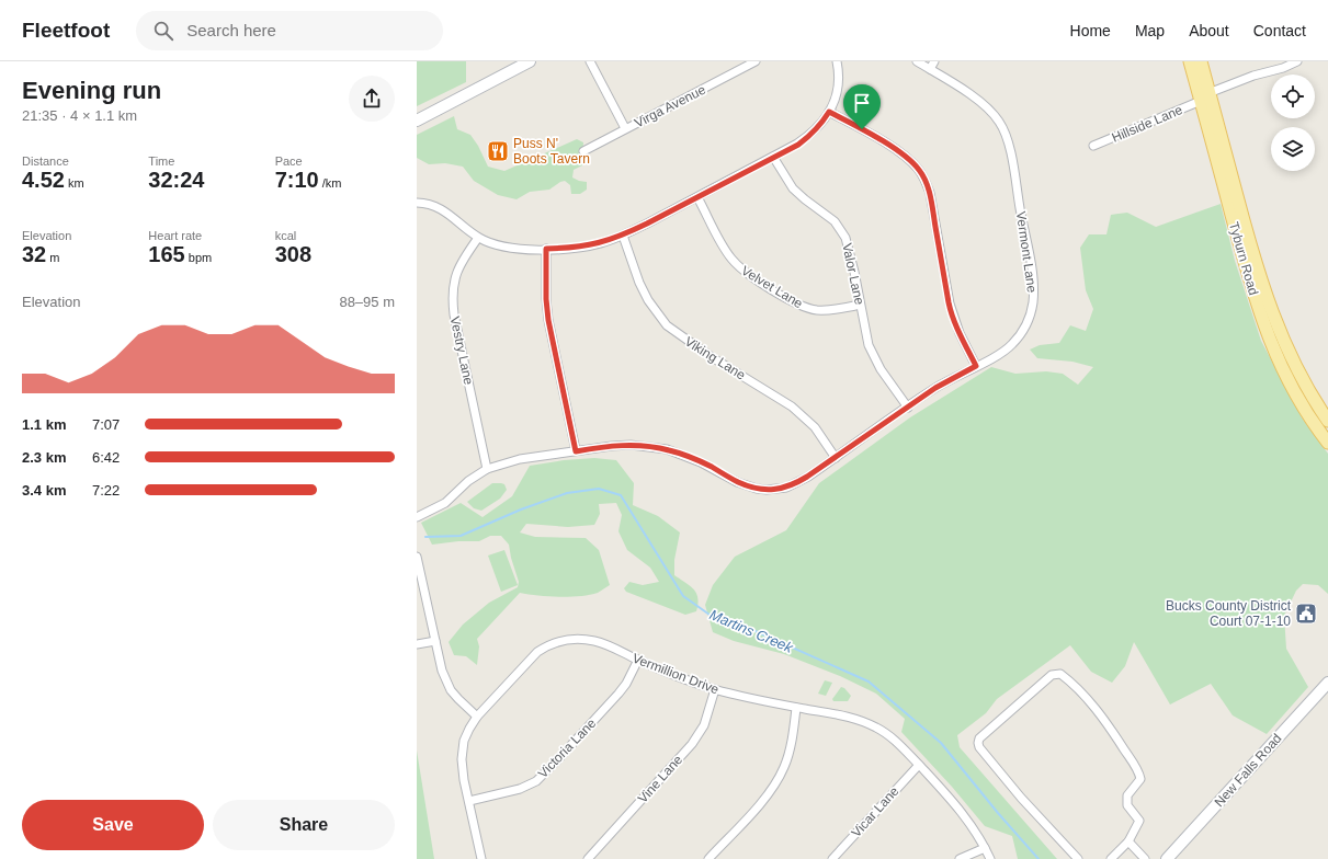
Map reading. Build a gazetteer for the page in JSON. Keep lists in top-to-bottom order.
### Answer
{
  "streets": {
    "main road": ["Tyburn Road", "New Falls Road"],
    "street": [
      "Virga Avenue",
      "Hillside Lane",
      "Vermont Lane",
      "Valor Lane",
      "Velvet Lane",
      "Vestry Lane",
      "Viking Lane",
      "Vermillion Drive",
      "Victoria Lane",
      "Vine Lane",
      "Vicar Lane"
    ]
  },
  "crossings": [
    ["Hillside Lane", "Tyburn Road"],
    ["Vermont Lane", "Valor Lane"],
    ["Vermont Lane", "Vestry Lane"],
    ["Vermont Lane", "Viking Lane"],
    ["Valor Lane", "Velvet Lane"],
    ["Vermillion Drive", "Victoria Lane"],
    ["Vermillion Drive", "Vine Lane"],
    ["Vermillion Drive", "Vicar Lane"]
  ],
  "water": ["Martins Creek"],
  "places": {
    "restaurant": ["Puss N' Boots Tavern"],
    "public building": ["Bucks County District Court 07-1-10"]
  },
  "page": {
    "header": "Fleetfoot",
    "search": "Search here",
    "nav": [
      "Home",
      "Map",
      "About",
      "Contact"
    ],
    "heading": ["Evening run", "21:35 · 4 × 1.1 km"],
    "stats": [
      ["Distance", "4.52 km"],
      ["Time", "32:24"],
      ["Pace", "7:10 /km"],
      ["Elevation", "32 m"],
      ["Heart rate", "165 bpm"],
      ["kcal", "308"]
    ],
    "chart": ["Elevation", "88–95 m"],
    "list": [
      {
        "name": "1.1 km",
        "note": "7:07"
      },
      {
        "name": "2.3 km",
        "note": "6:42"
      },
      {
        "name": "3.4 km",
        "note": "7:22"
      }
    ],
    "buttons": ["Save", "Share"]
  }
}
